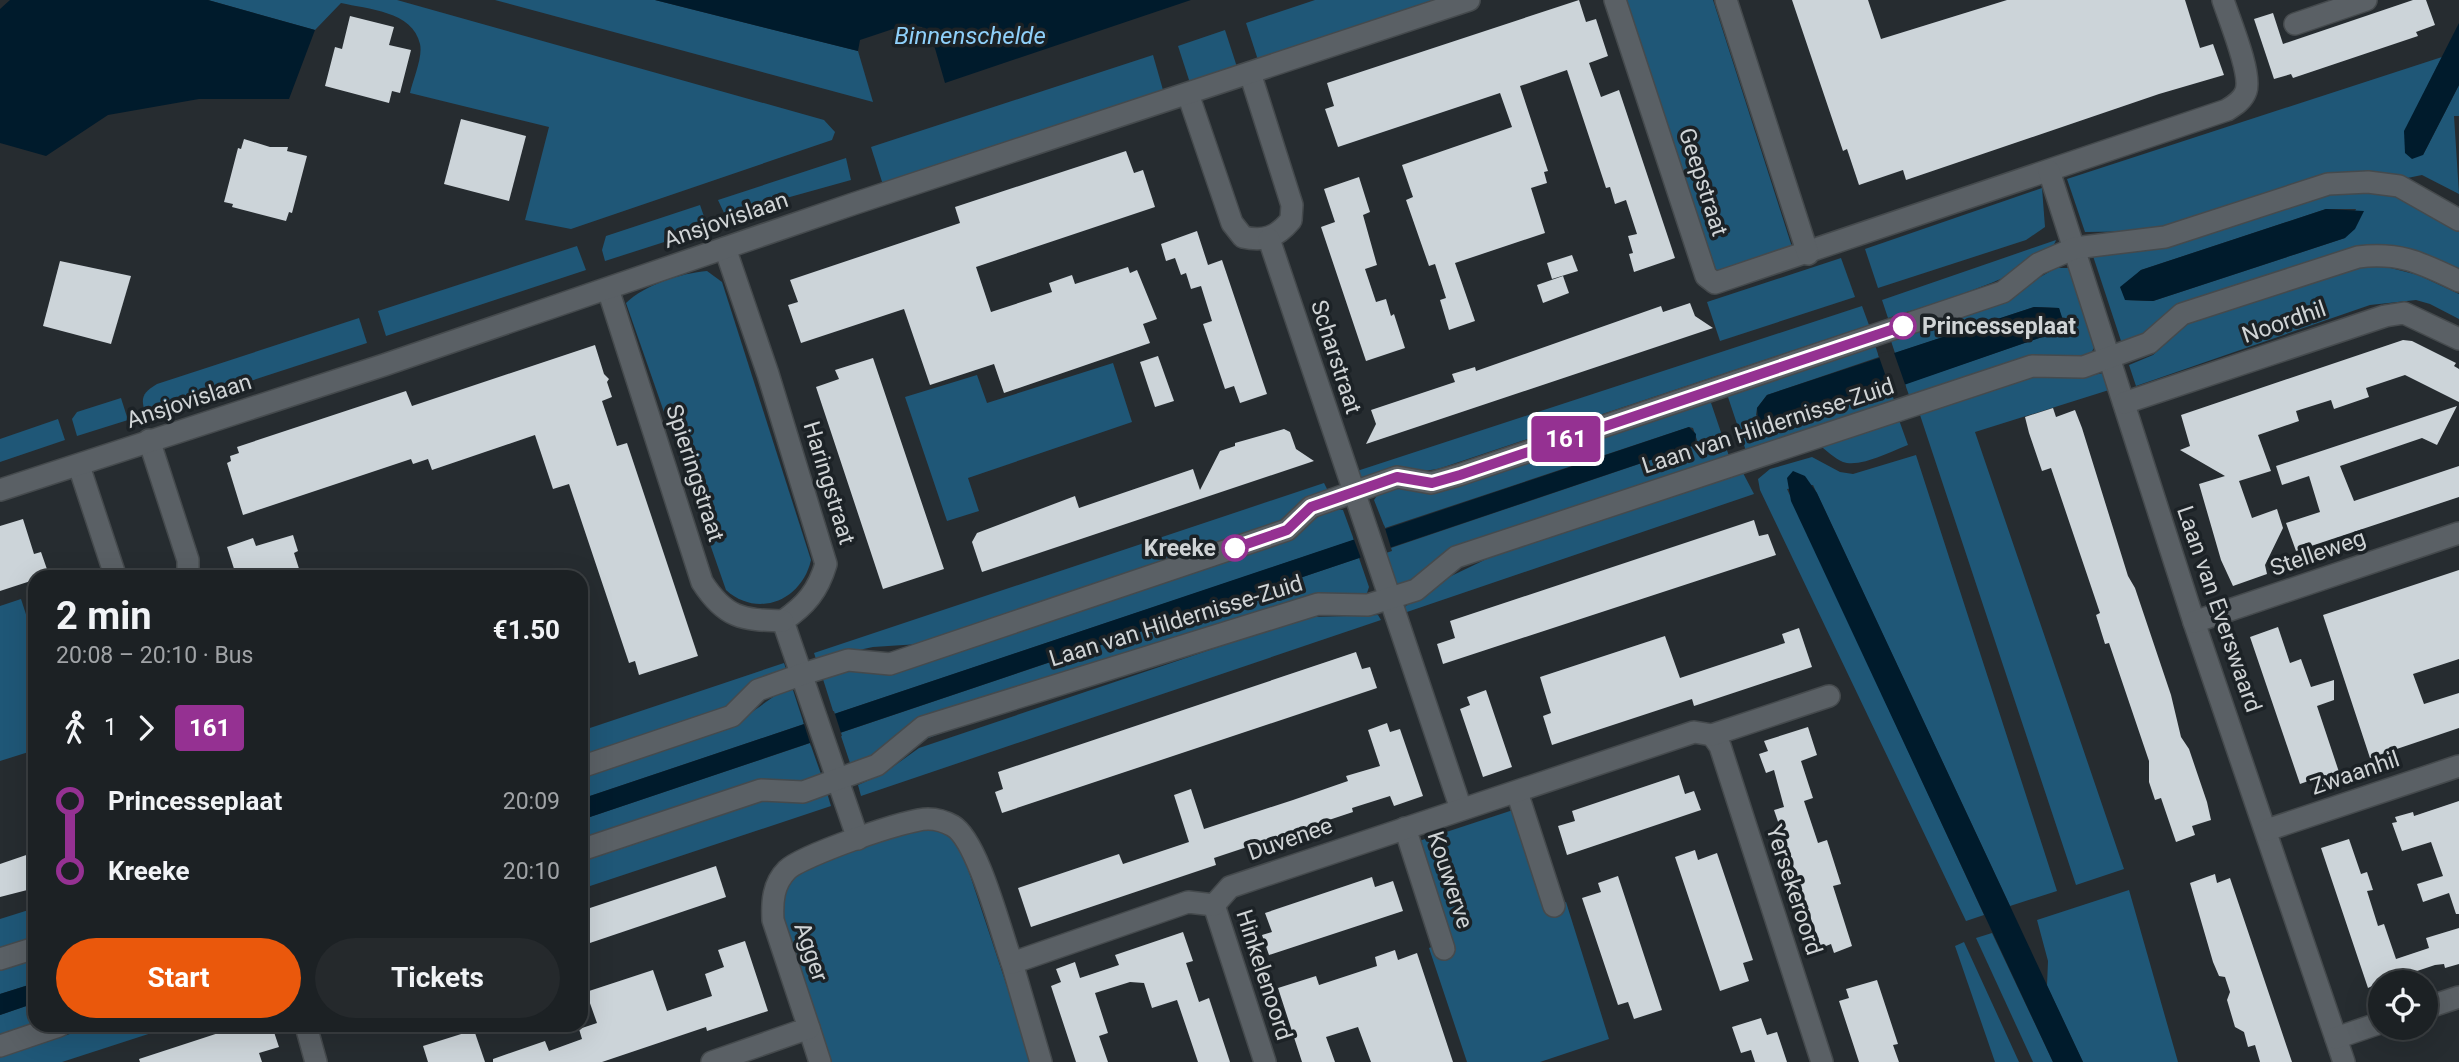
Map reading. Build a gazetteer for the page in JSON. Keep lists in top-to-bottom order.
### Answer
{
  "streets": {
    "street": [
      "Geepstraat",
      "Ansjovislaan",
      "Noordhil",
      "Scharstraat",
      "Laan van Hildernisse-Zuid",
      "Spieringstraat",
      "Haringstraat",
      "Stelleweg",
      "Laan van Everswaard",
      "Zwaanhil",
      "Duvenee",
      "Kouwerve",
      "Yersekeroord",
      "Agger",
      "Hinkelenoord"
    ]
  },
  "crossings": [
    ["Ansjovislaan", "Spieringstraat"],
    ["Ansjovislaan", "Haringstraat"],
    ["Noordhil", "Laan van Everswaard"],
    ["Laan van Hildernisse-Zuid", "Laan van Everswaard"],
    ["Spieringstraat", "Haringstraat"],
    ["Stelleweg", "Laan van Everswaard"],
    ["Laan van Everswaard", "Zwaanhil"],
    ["Duvenee", "Kouwerve"],
    ["Duvenee", "Yersekeroord"],
    ["Duvenee", "Hinkelenoord"]
  ],
  "water": ["Binnenschelde"],
  "places": ["Princesseplaat", "Kreeke"],
  "lines": ["bus line 161"],
  "page": {
    "on_map": "161",
    "heading": ["2 min", "20:08 – 20:10 · Bus", "€1.50"],
    "legs": ["1", "161"],
    "list": [
      {
        "name": "Princesseplaat",
        "value": "20:09"
      },
      {
        "name": "Kreeke",
        "value": "20:10"
      }
    ],
    "buttons": ["Start", "Tickets"]
  }
}
